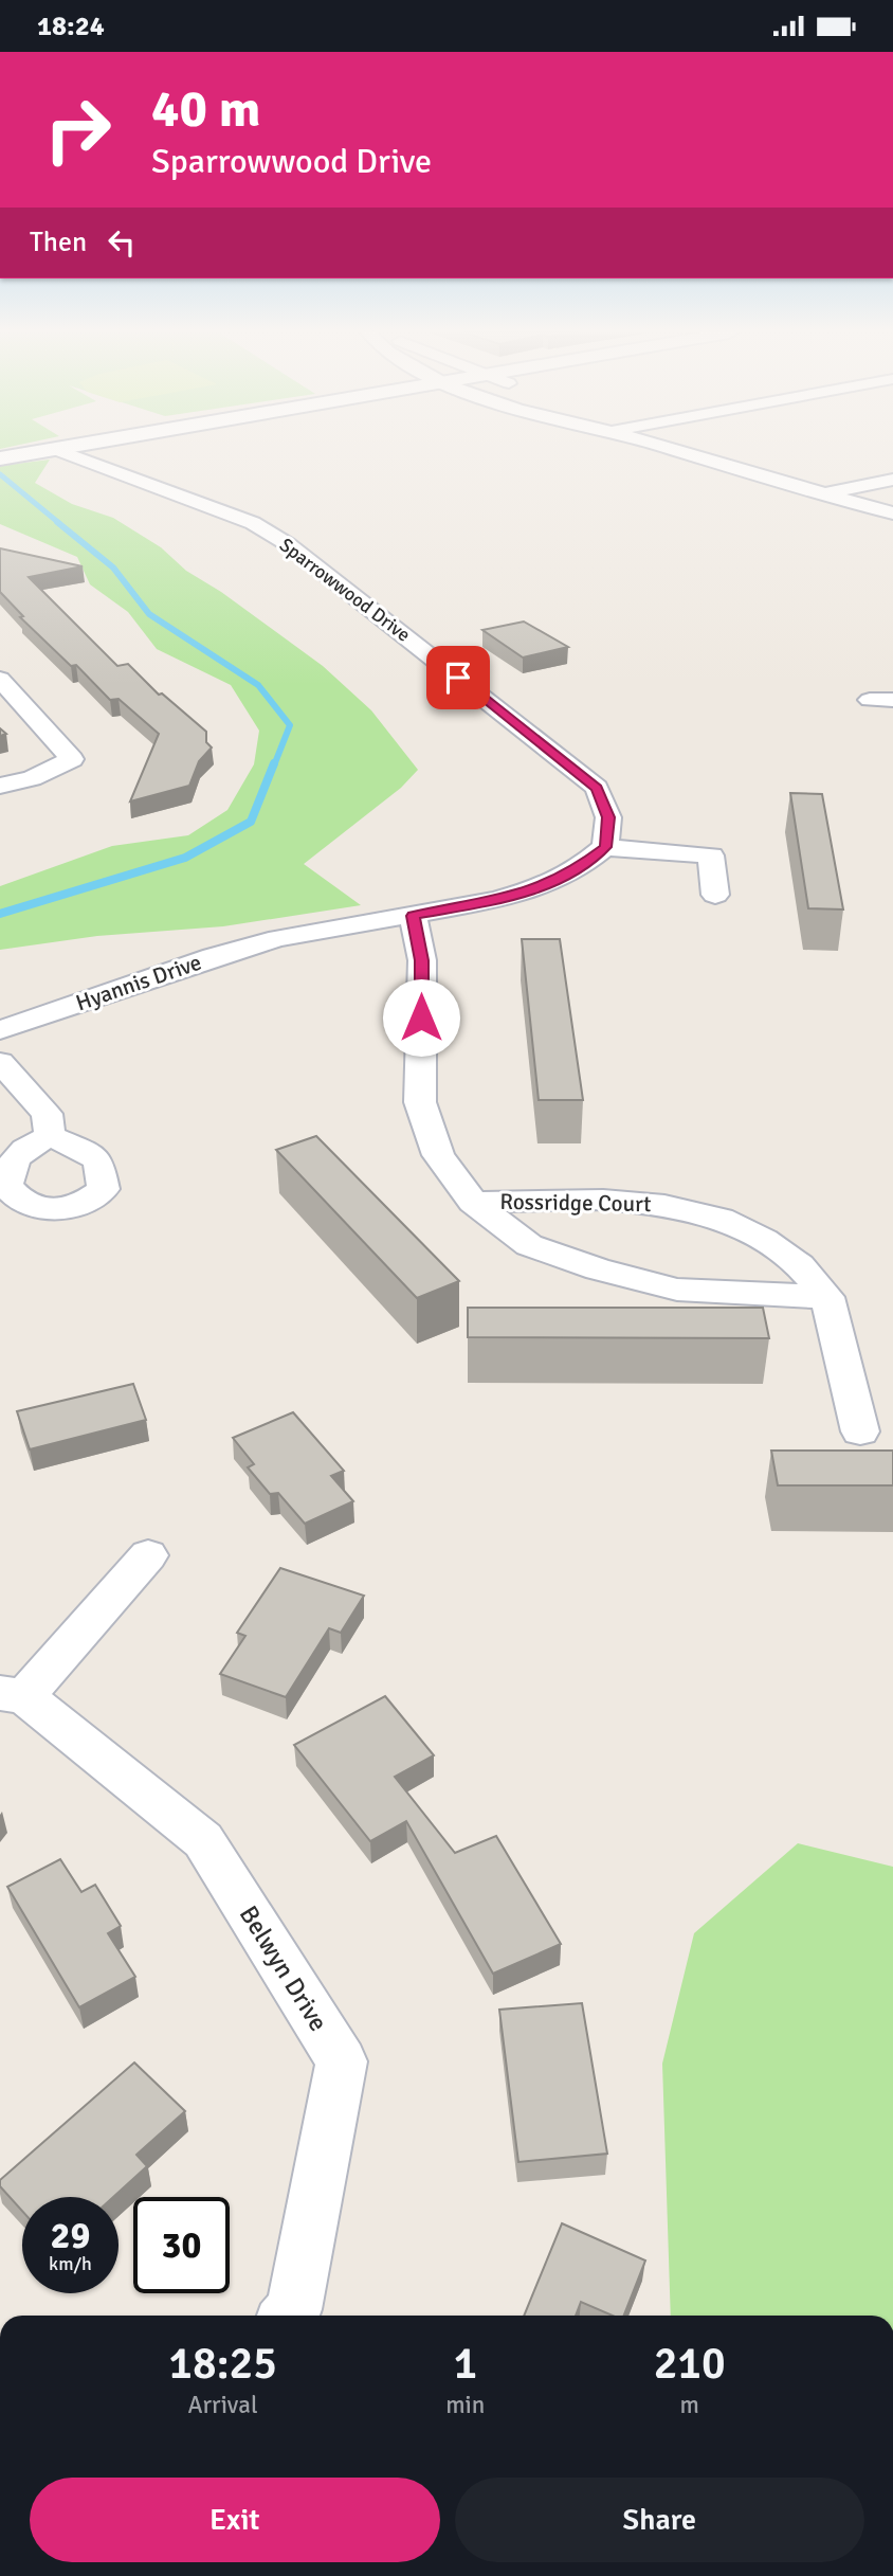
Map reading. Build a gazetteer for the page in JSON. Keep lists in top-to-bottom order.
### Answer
{
  "streets": {
    "street": [
      "Sparrowwood Drive",
      "Hyannis Drive",
      "Rossridge Court",
      "Belwyn Drive"
    ]
  },
  "crossings": [
    ["Hyannis Drive", "Rossridge Court"]
  ],
  "page": {
    "status": "18:24",
    "turn": ["40 m", "Sparrowwood Drive"],
    "then": "Then",
    "speed": "29 km/h",
    "limit": "30",
    "eta": [
      "18:25",
      "Arrival",
      "1",
      "min",
      "210",
      "m"
    ],
    "buttons": ["Exit", "Share"]
  }
}
